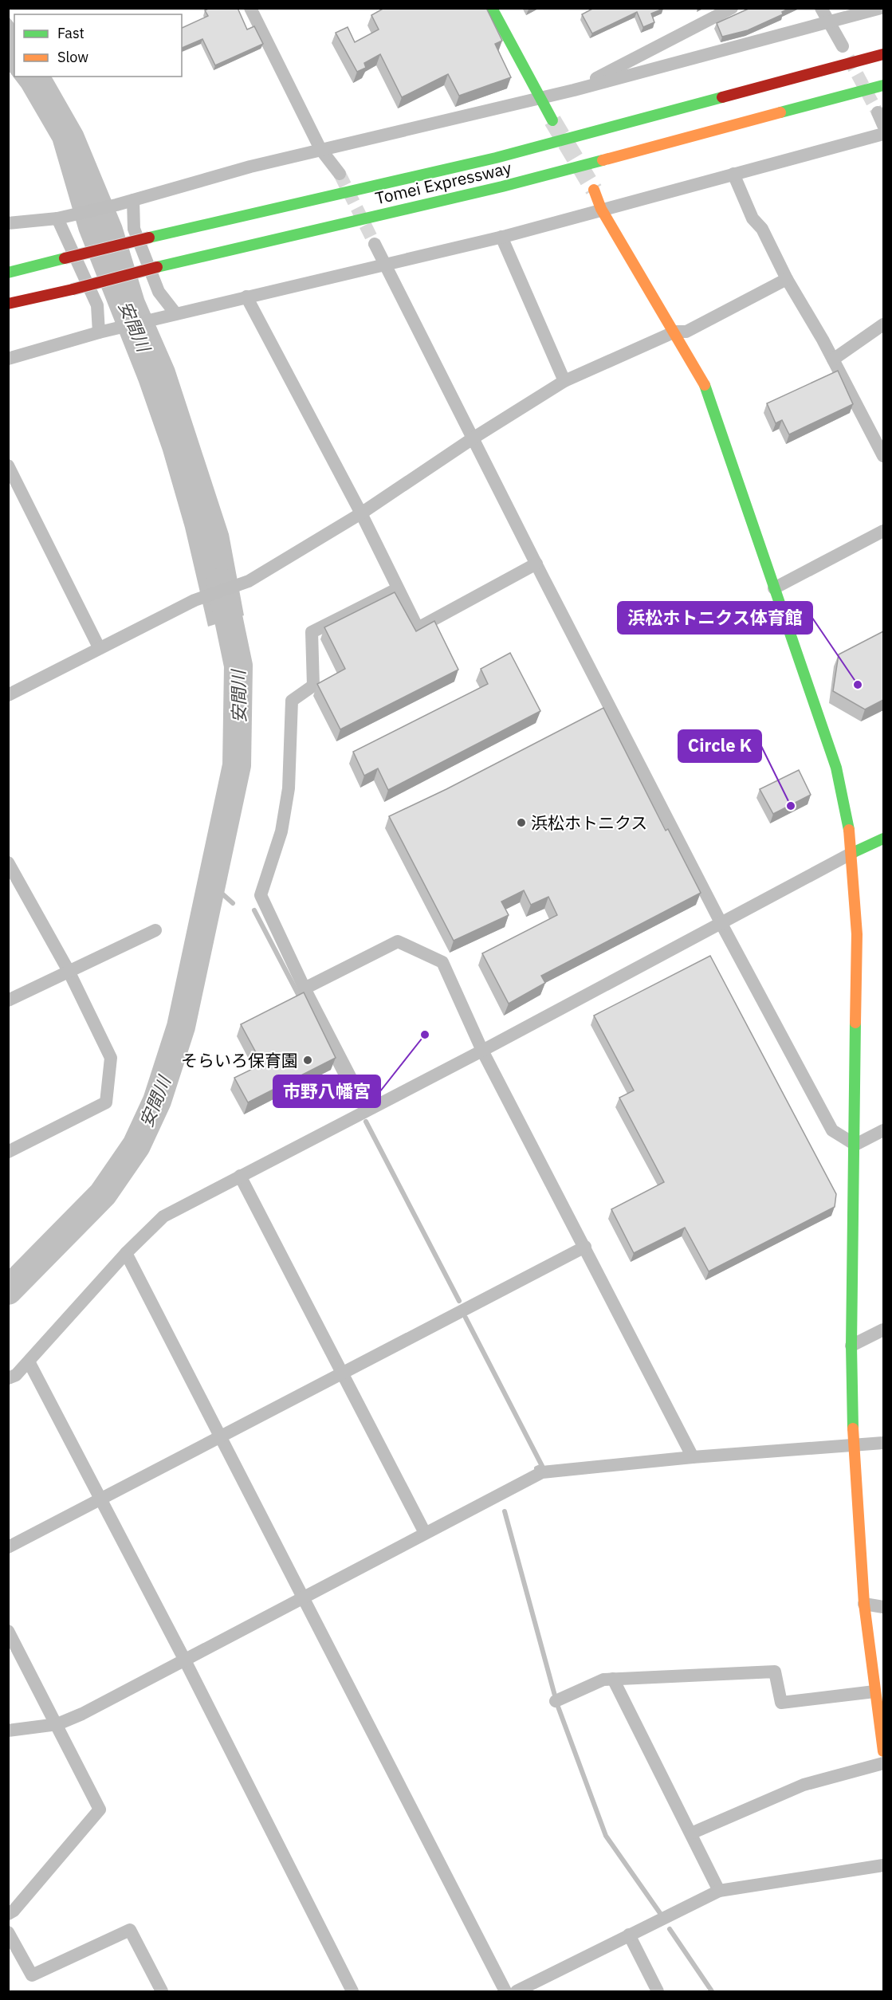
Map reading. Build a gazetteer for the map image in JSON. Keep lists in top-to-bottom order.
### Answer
{
  "streets": {
    "main road": ["Tomei Expressway"]
  },
  "water": ["安間川"],
  "places": [
    "浜松ホトニクス体育館",
    "Circle K",
    "浜松ホトニクス",
    "市野八幡宮",
    "そらいろ保育園"
  ],
  "legend": ["Fast", "Slow"]
}
